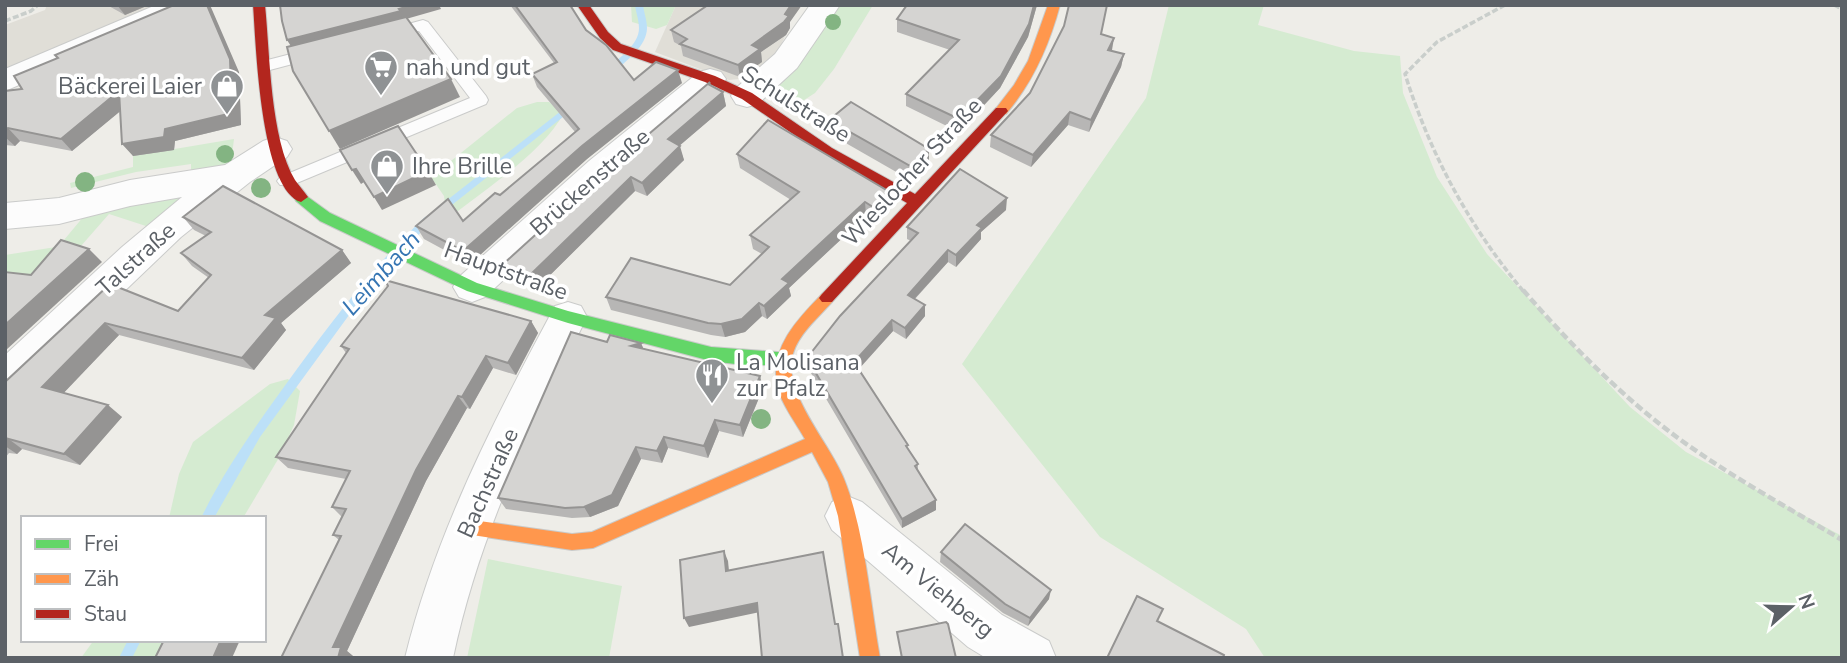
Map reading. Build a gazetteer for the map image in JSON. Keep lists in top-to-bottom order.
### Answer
{
  "streets": {
    "street": [
      "Schulstraße",
      "Wieslocher Straße",
      "Brückenstraße",
      "Talstraße",
      "Hauptstraße",
      "Bachstraße",
      "Am Viehberg"
    ]
  },
  "crossings": [
    ["Schulstraße", "Wieslocher Straße"],
    ["Schulstraße", "Brückenstraße"],
    ["Wieslocher Straße", "Hauptstraße"],
    ["Brückenstraße", "Hauptstraße"],
    ["Talstraße", "Hauptstraße"],
    ["Hauptstraße", "Bachstraße"]
  ],
  "water": ["Leimbach"],
  "places": {
    "supermarket": ["nah und gut"],
    "shop": ["Bäckerei Laier", "Ihre Brille"],
    "restaurant": ["La Molisana zur Pfalz"]
  },
  "legend": ["Frei", "Zäh", "Stau"],
  "north": "right"
}
